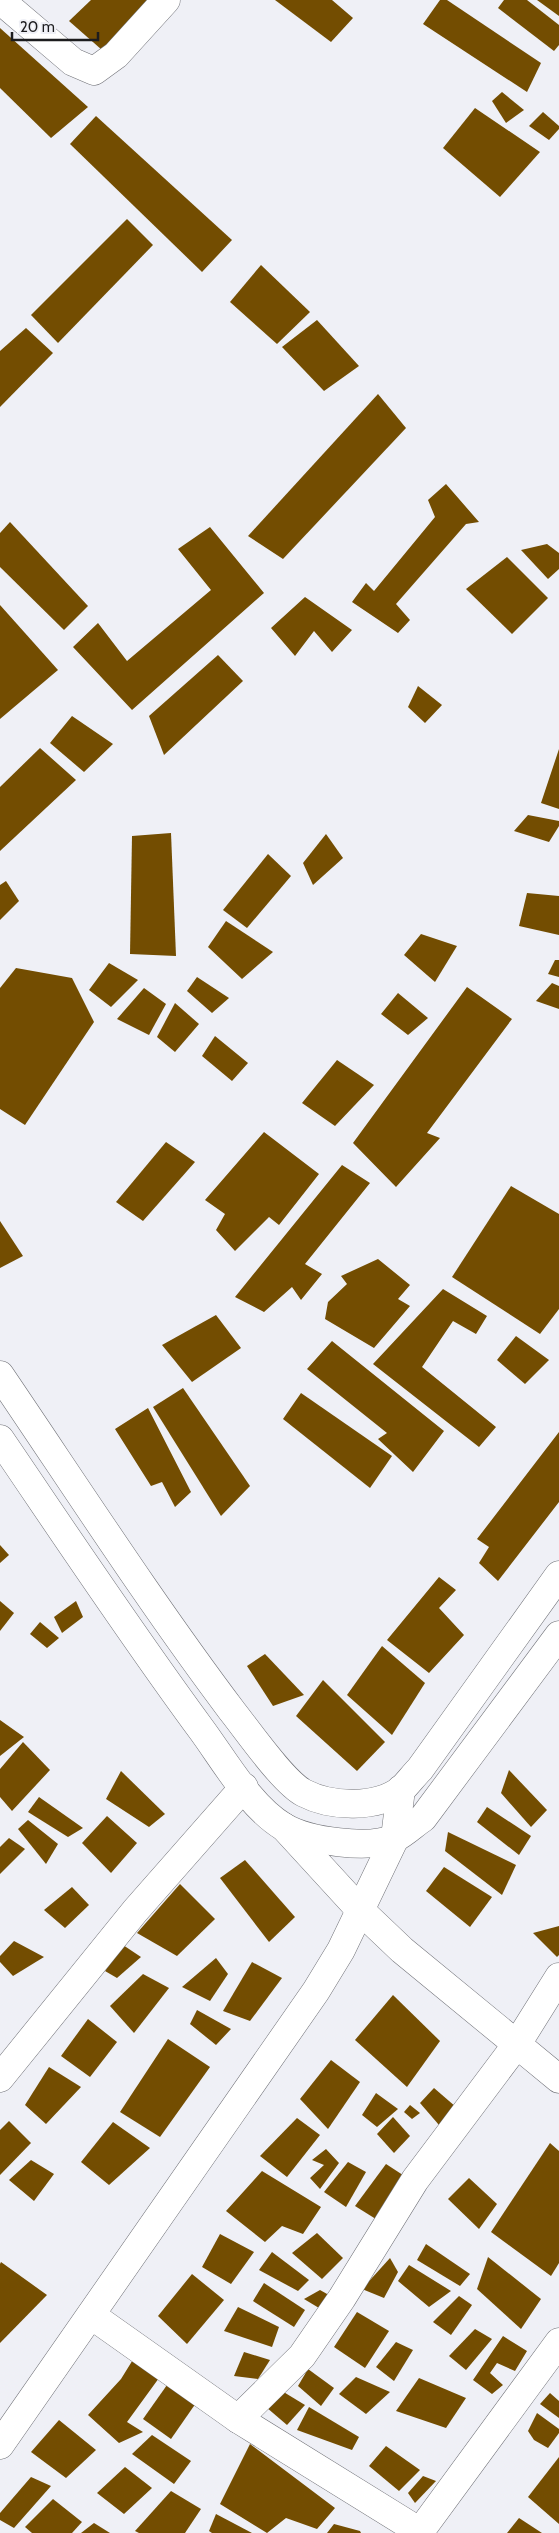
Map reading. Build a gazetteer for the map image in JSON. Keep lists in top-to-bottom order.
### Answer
{
  "scale_bar": "20 m"
}
